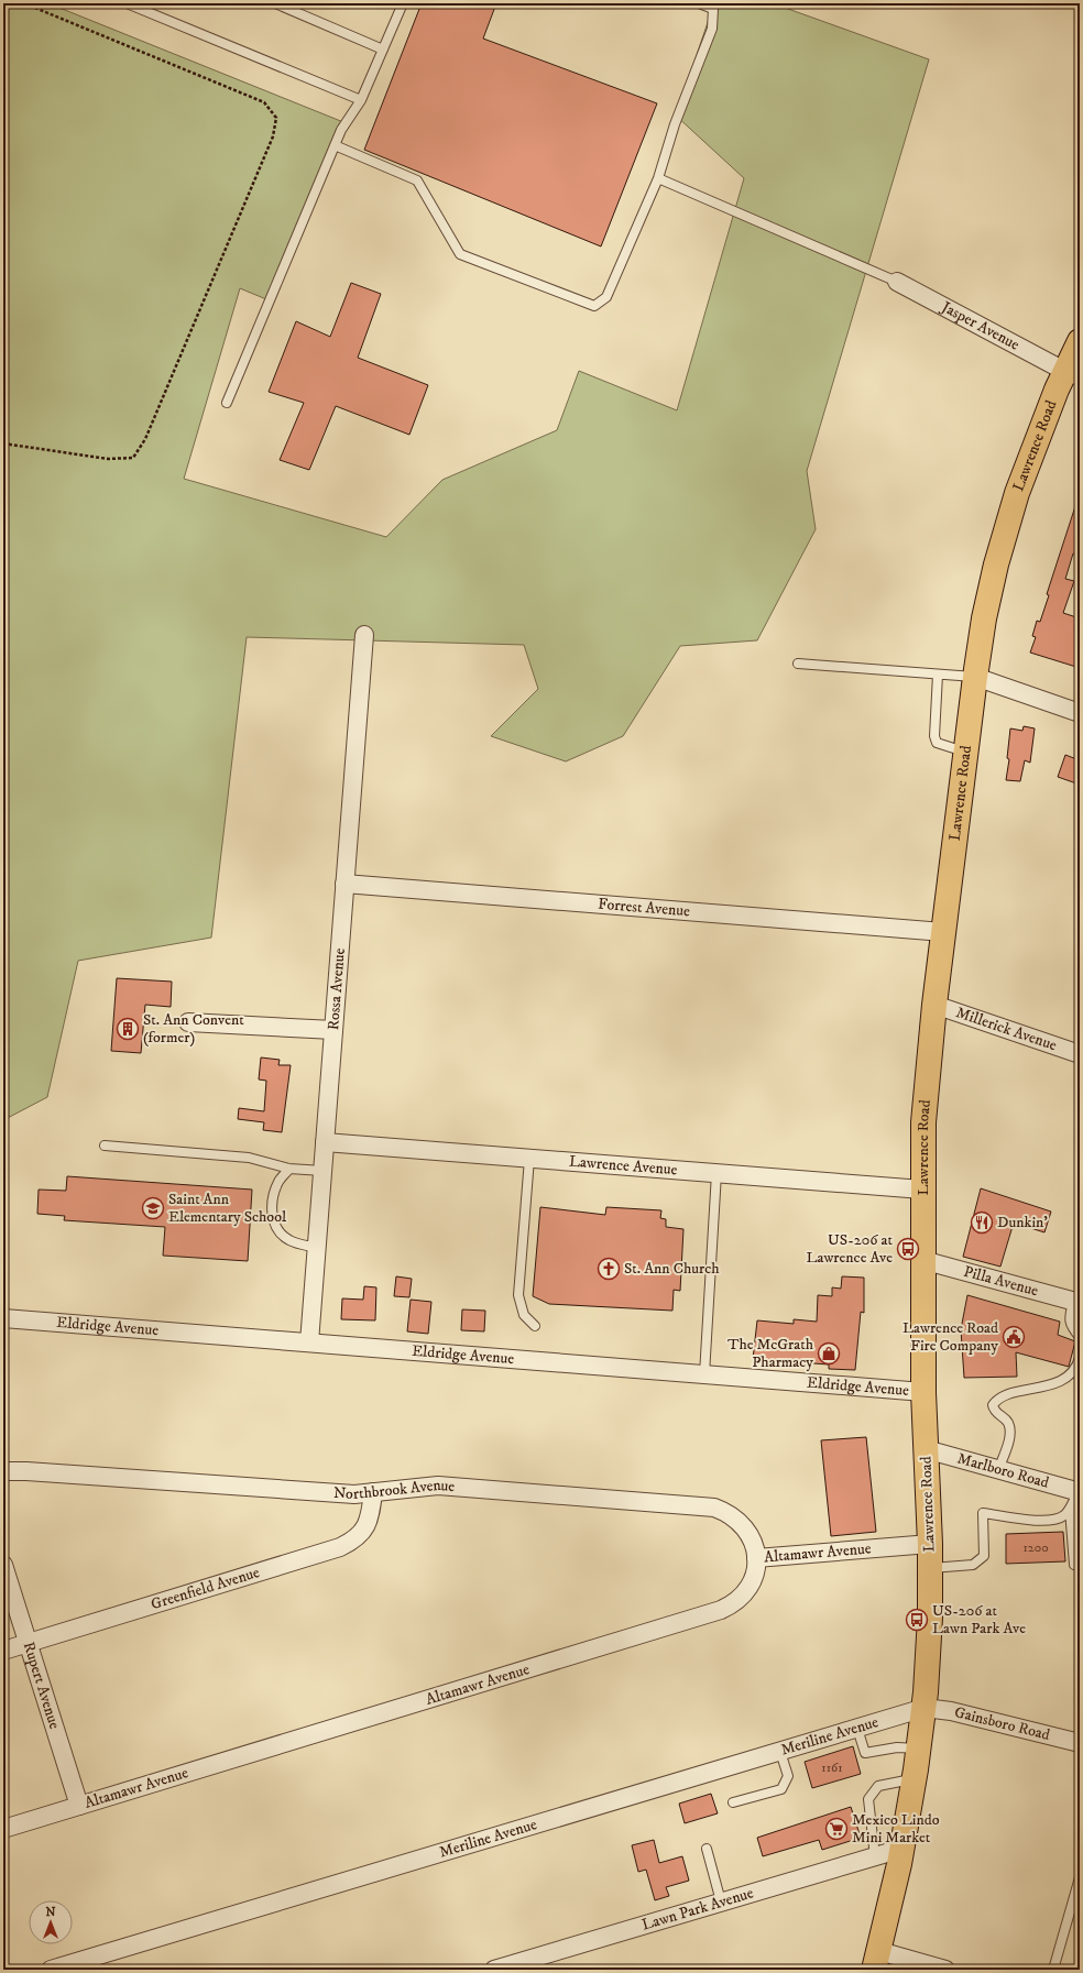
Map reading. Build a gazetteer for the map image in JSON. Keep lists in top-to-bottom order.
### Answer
{
  "streets": {
    "main road": ["Lawrence Road"],
    "street": [
      "Jasper Avenue",
      "Forrest Avenue",
      "Rossa Avenue",
      "Millerick Avenue",
      "Lawrence Avenue",
      "Pilla Avenue",
      "Eldridge Avenue",
      "Marlboro Road",
      "Northbrook Avenue",
      "Altamawr Avenue",
      "Greenfield Avenue",
      "Rupert Avenue",
      "Gainsboro Road",
      "Meriline Avenue",
      "Lawn Park Avenue"
    ]
  },
  "crossings": [
    ["Jasper Avenue", "Lawrence Road"],
    ["Lawrence Road", "Forrest Avenue"],
    ["Lawrence Road", "Millerick Avenue"],
    ["Lawrence Road", "Lawrence Avenue"],
    ["Lawrence Road", "Pilla Avenue"],
    ["Lawrence Road", "Eldridge Avenue"],
    ["Lawrence Road", "Marlboro Road"],
    ["Lawrence Road", "Altamawr Avenue"],
    ["Lawrence Road", "Gainsboro Road"],
    ["Lawrence Road", "Meriline Avenue"],
    ["Lawrence Road", "Lawn Park Avenue"],
    ["Forrest Avenue", "Rossa Avenue"],
    ["Rossa Avenue", "Lawrence Avenue"],
    ["Rossa Avenue", "Eldridge Avenue"],
    ["Northbrook Avenue", "Altamawr Avenue"],
    ["Northbrook Avenue", "Greenfield Avenue"],
    ["Altamawr Avenue", "Rupert Avenue"],
    ["Greenfield Avenue", "Rupert Avenue"],
    ["Gainsboro Road", "Meriline Avenue"]
  ],
  "places": {
    "building": ["St. Ann Convent (former)"],
    "school or university": ["Saint Ann Elementary School"],
    "restaurant": ["Dunkin'"],
    "bus stop": ["US-206 at Lawrence Ave", "US-206 at Lawn Park Ave"],
    "church": ["St. Ann Church"],
    "public building": ["Lawrence Road Fire Company"],
    "shop": ["The McGrath Pharmacy"],
    "supermarket": ["Mexico Lindo Mini Market"]
  },
  "house_numbers": ["1200", "1161"],
  "north": "top"
}
